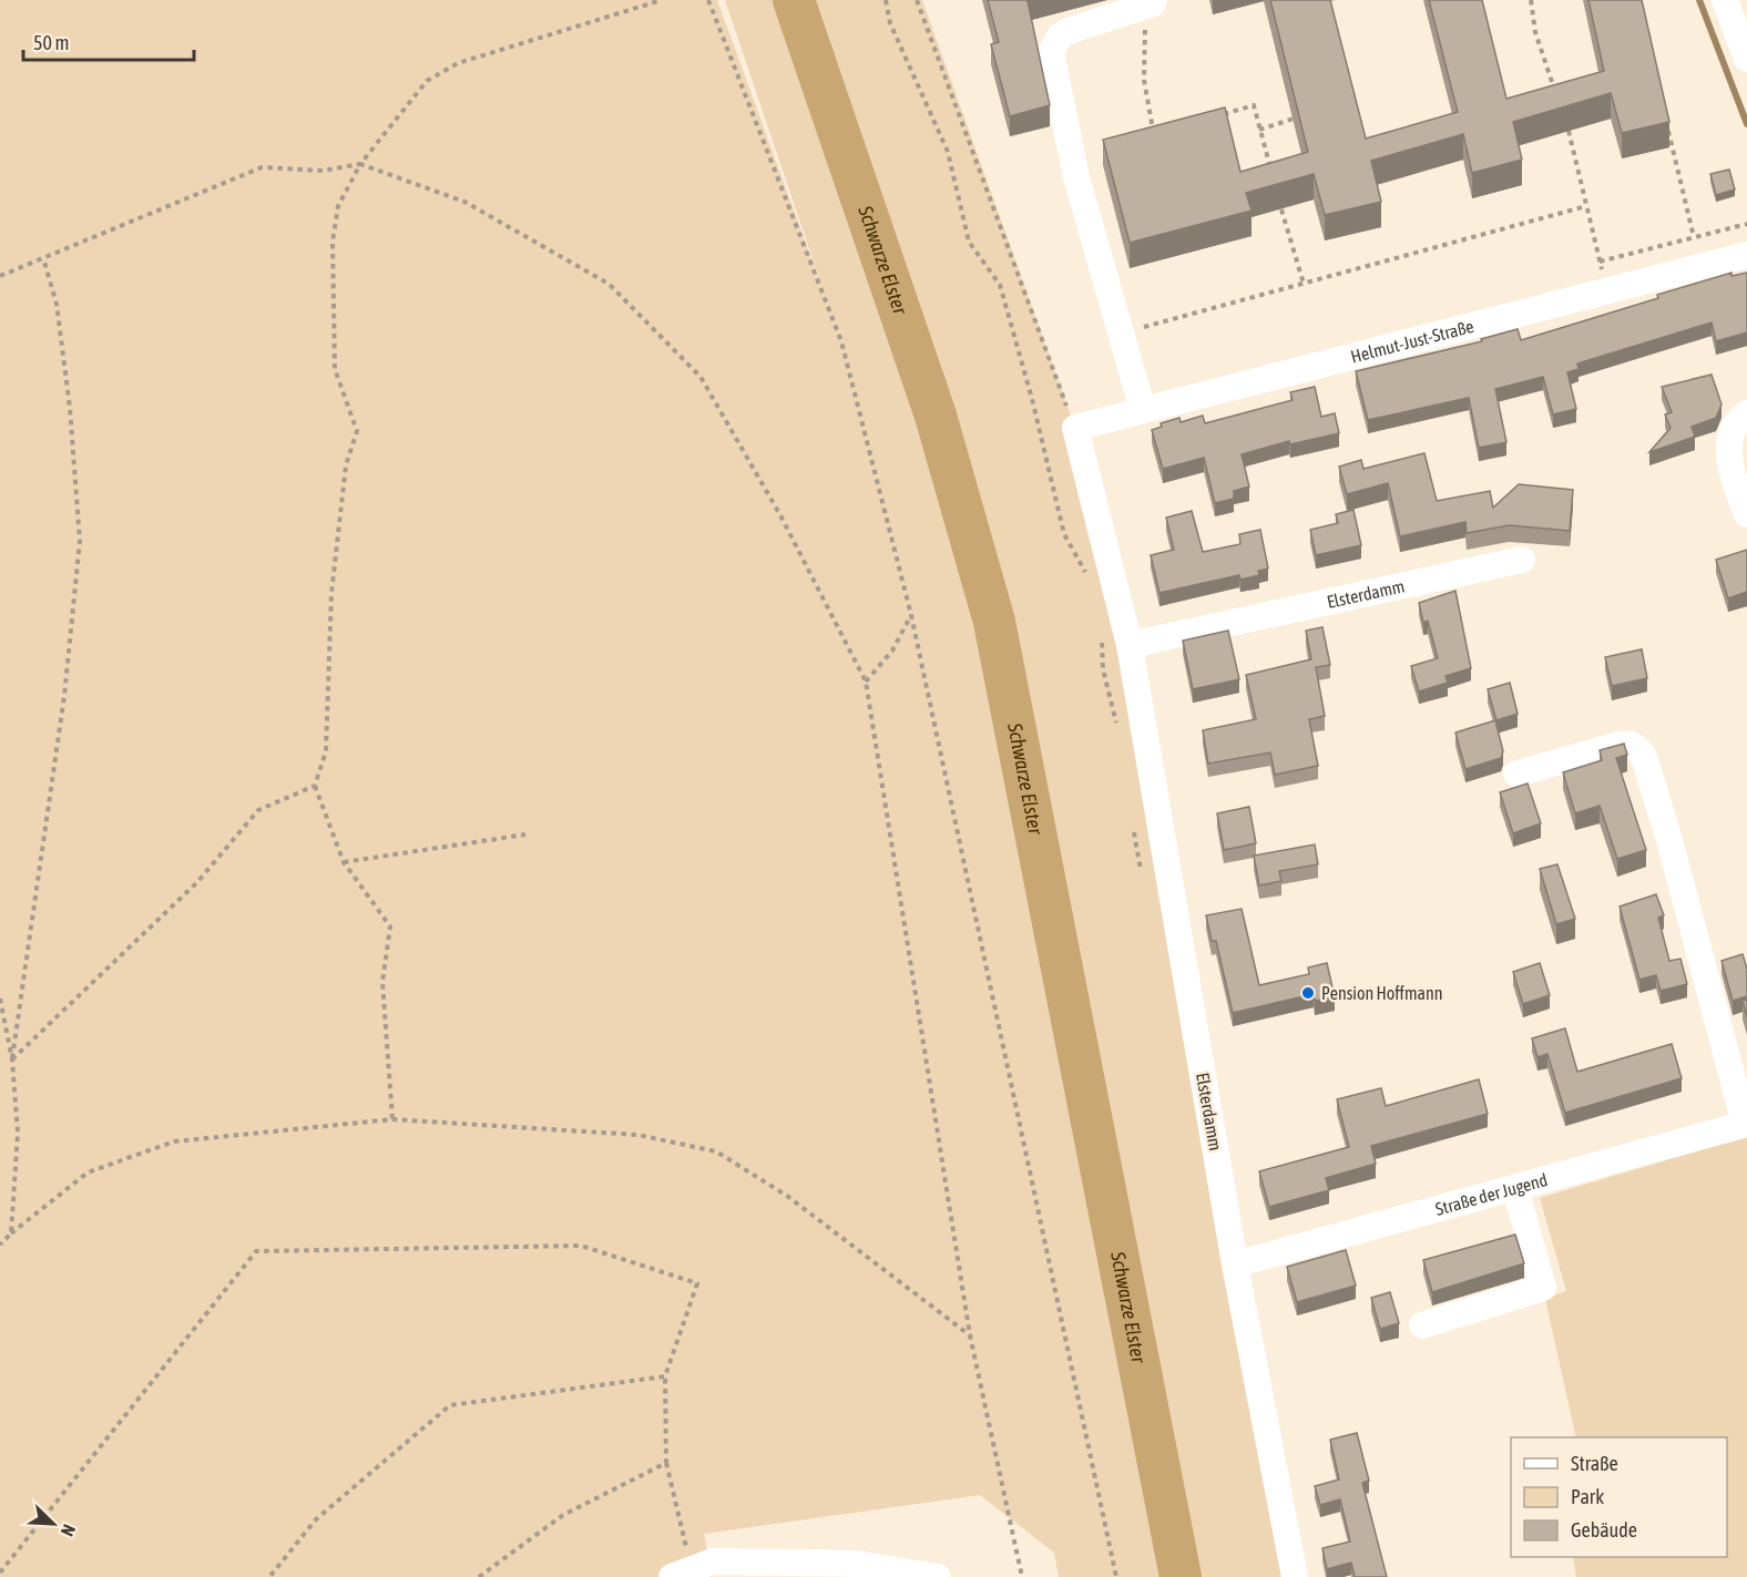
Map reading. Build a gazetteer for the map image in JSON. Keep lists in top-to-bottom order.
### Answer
{
  "streets": {
    "street": ["Helmut-Just-Straße", "Elsterdamm", "Straße der Jugend"]
  },
  "crossings": [
    ["Helmut-Just-Straße", "Elsterdamm"],
    ["Elsterdamm", "Straße der Jugend"]
  ],
  "water": ["Schwarze Elster"],
  "places": ["Pension Hoffmann"],
  "legend": ["Straße", "Park", "Gebäude"],
  "scale_bar": "50 m",
  "north": "bottom right"
}
